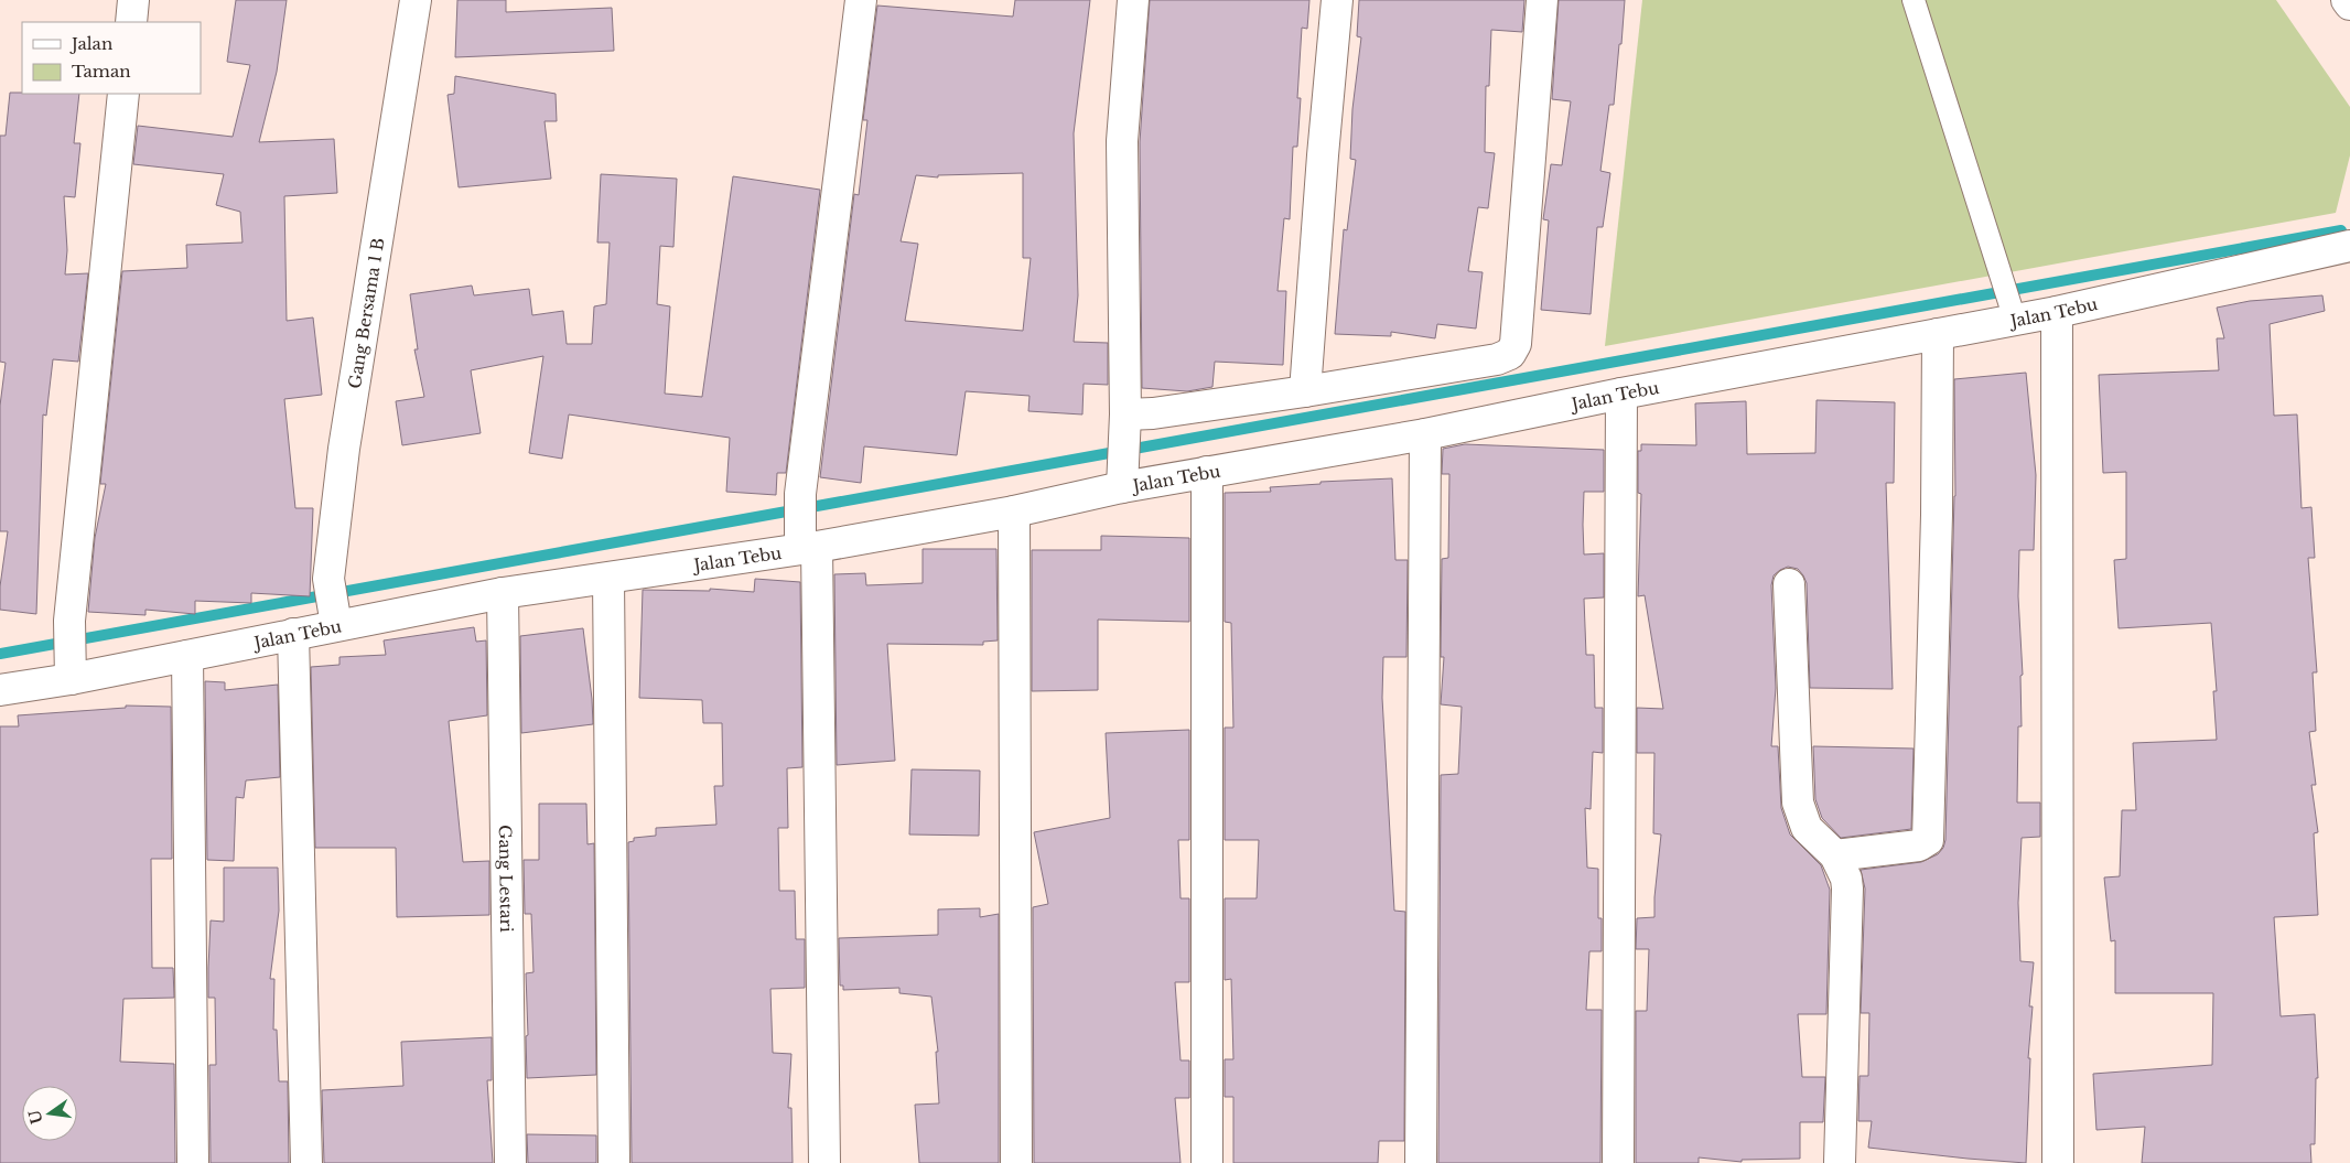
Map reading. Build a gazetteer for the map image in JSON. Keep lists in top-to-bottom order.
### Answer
{
  "streets": {
    "street": ["Gang Bersama 1 B", "Jalan Tebu", "Gang Lestari"]
  },
  "crossings": [
    ["Gang Bersama 1 B", "Jalan Tebu"],
    ["Jalan Tebu", "Gang Lestari"]
  ],
  "legend": ["Jalan", "Taman"],
  "north": "left"
}
